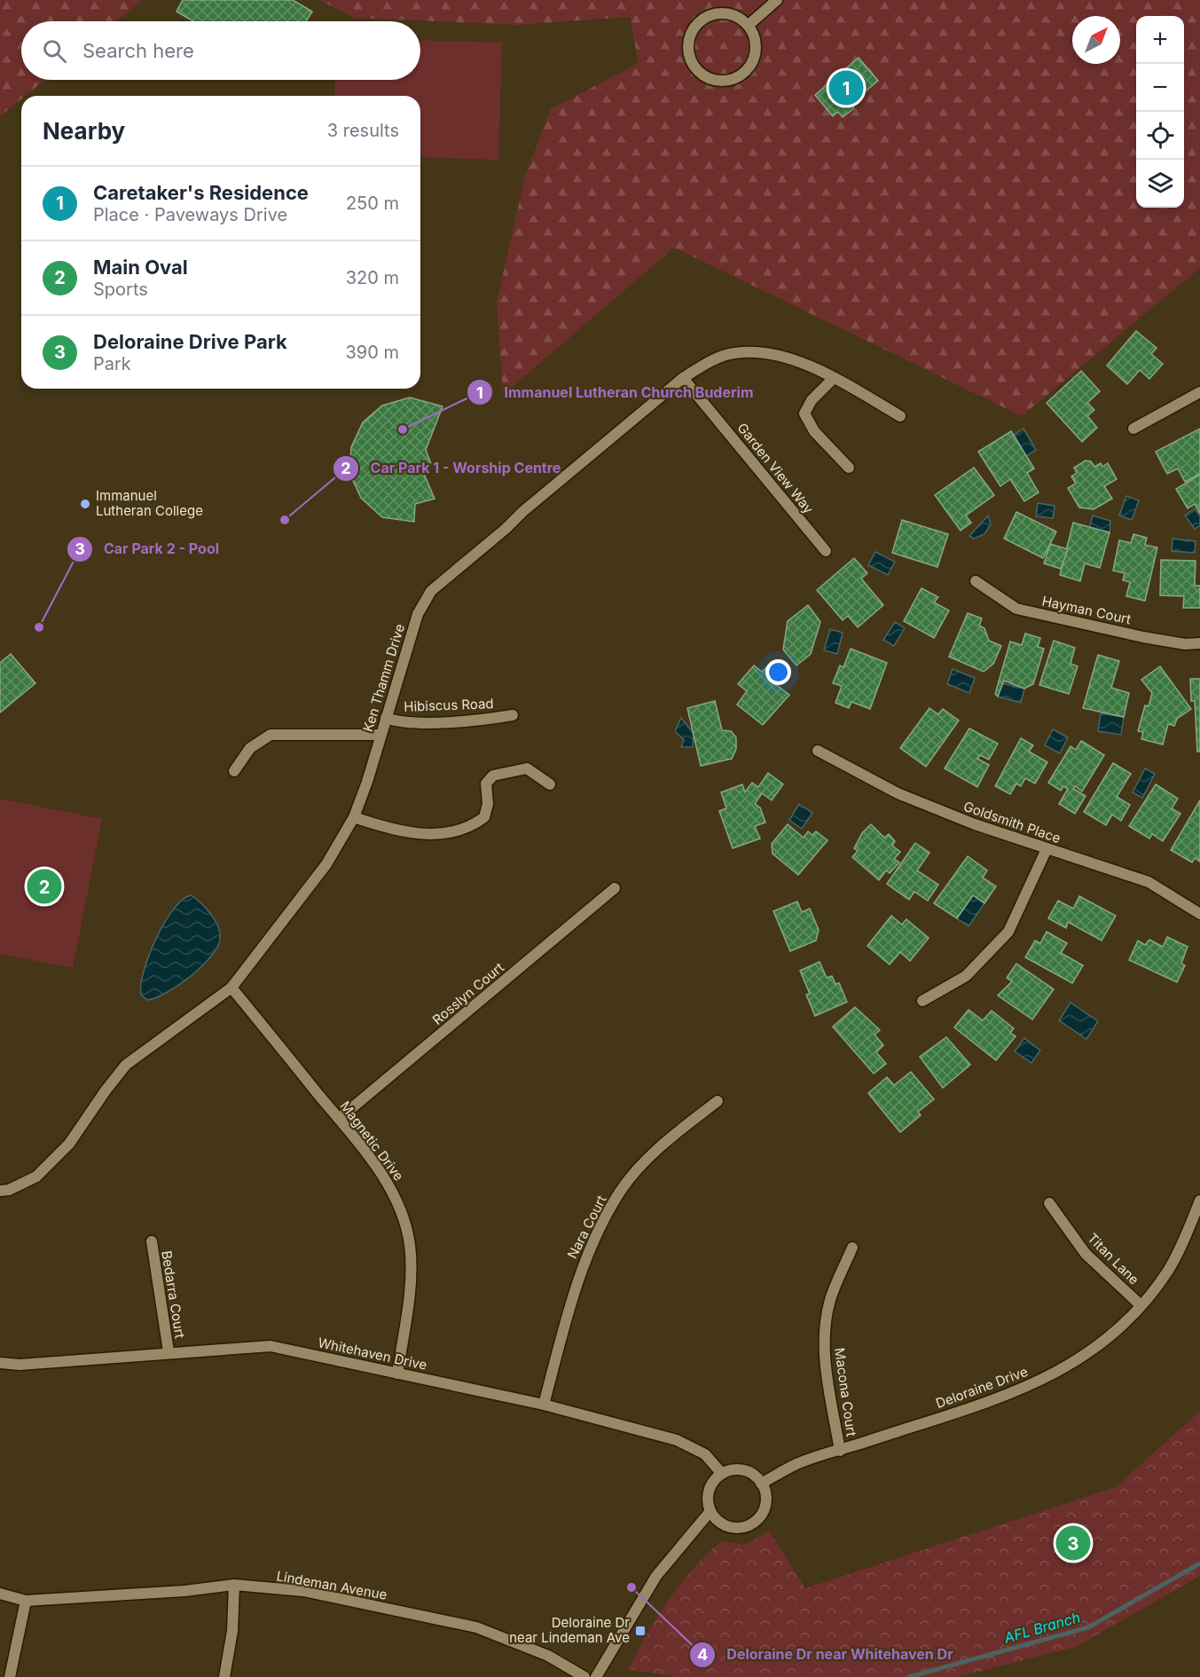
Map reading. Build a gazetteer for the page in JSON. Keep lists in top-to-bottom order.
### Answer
{
  "streets": {
    "street": [
      "Garden View Way",
      "Hayman Court",
      "Ken Thamm Drive",
      "Hibiscus Road",
      "Goldsmith Place",
      "Rosslyn Court",
      "Magnetic Drive",
      "Nara Court",
      "Titan Lane",
      "Bedarra Court",
      "Whitehaven Drive",
      "Deloraine Drive",
      "Macona Court",
      "Lindeman Avenue"
    ]
  },
  "crossings": [
    ["Garden View Way", "Ken Thamm Drive"],
    ["Ken Thamm Drive", "Hibiscus Road"],
    ["Ken Thamm Drive", "Magnetic Drive"],
    ["Rosslyn Court", "Magnetic Drive"],
    ["Magnetic Drive", "Whitehaven Drive"],
    ["Nara Court", "Whitehaven Drive"],
    ["Titan Lane", "Deloraine Drive"],
    ["Bedarra Court", "Whitehaven Drive"],
    ["Whitehaven Drive", "Deloraine Drive"],
    ["Deloraine Drive", "Macona Court"]
  ],
  "water": ["AFL Branch"],
  "places": {
    "other": [
      "Immanuel Lutheran Church Buderim",
      "Immanuel Lutheran College",
      "Car Park 1 - Worship Centre",
      "Car Park 2 - Pool",
      "Deloraine Dr near Whitehaven Dr"
    ],
    "transit": ["Deloraine Dr near Lindeman Ave"]
  },
  "north": "top right",
  "page": {
    "map_buttons": ["+", "−"],
    "search": "Search here",
    "pins": ["1", "2", "3"],
    "heading": ["Nearby", "3 results"],
    "list": [
      {
        "mark": "1",
        "name": "Caretaker's Residence",
        "note": "Place · Paveways Drive",
        "value": "250 m"
      },
      {
        "mark": "2",
        "name": "Main Oval",
        "note": "Sports",
        "value": "320 m"
      },
      {
        "mark": "3",
        "name": "Deloraine Drive Park",
        "note": "Park",
        "value": "390 m"
      }
    ]
  }
}
